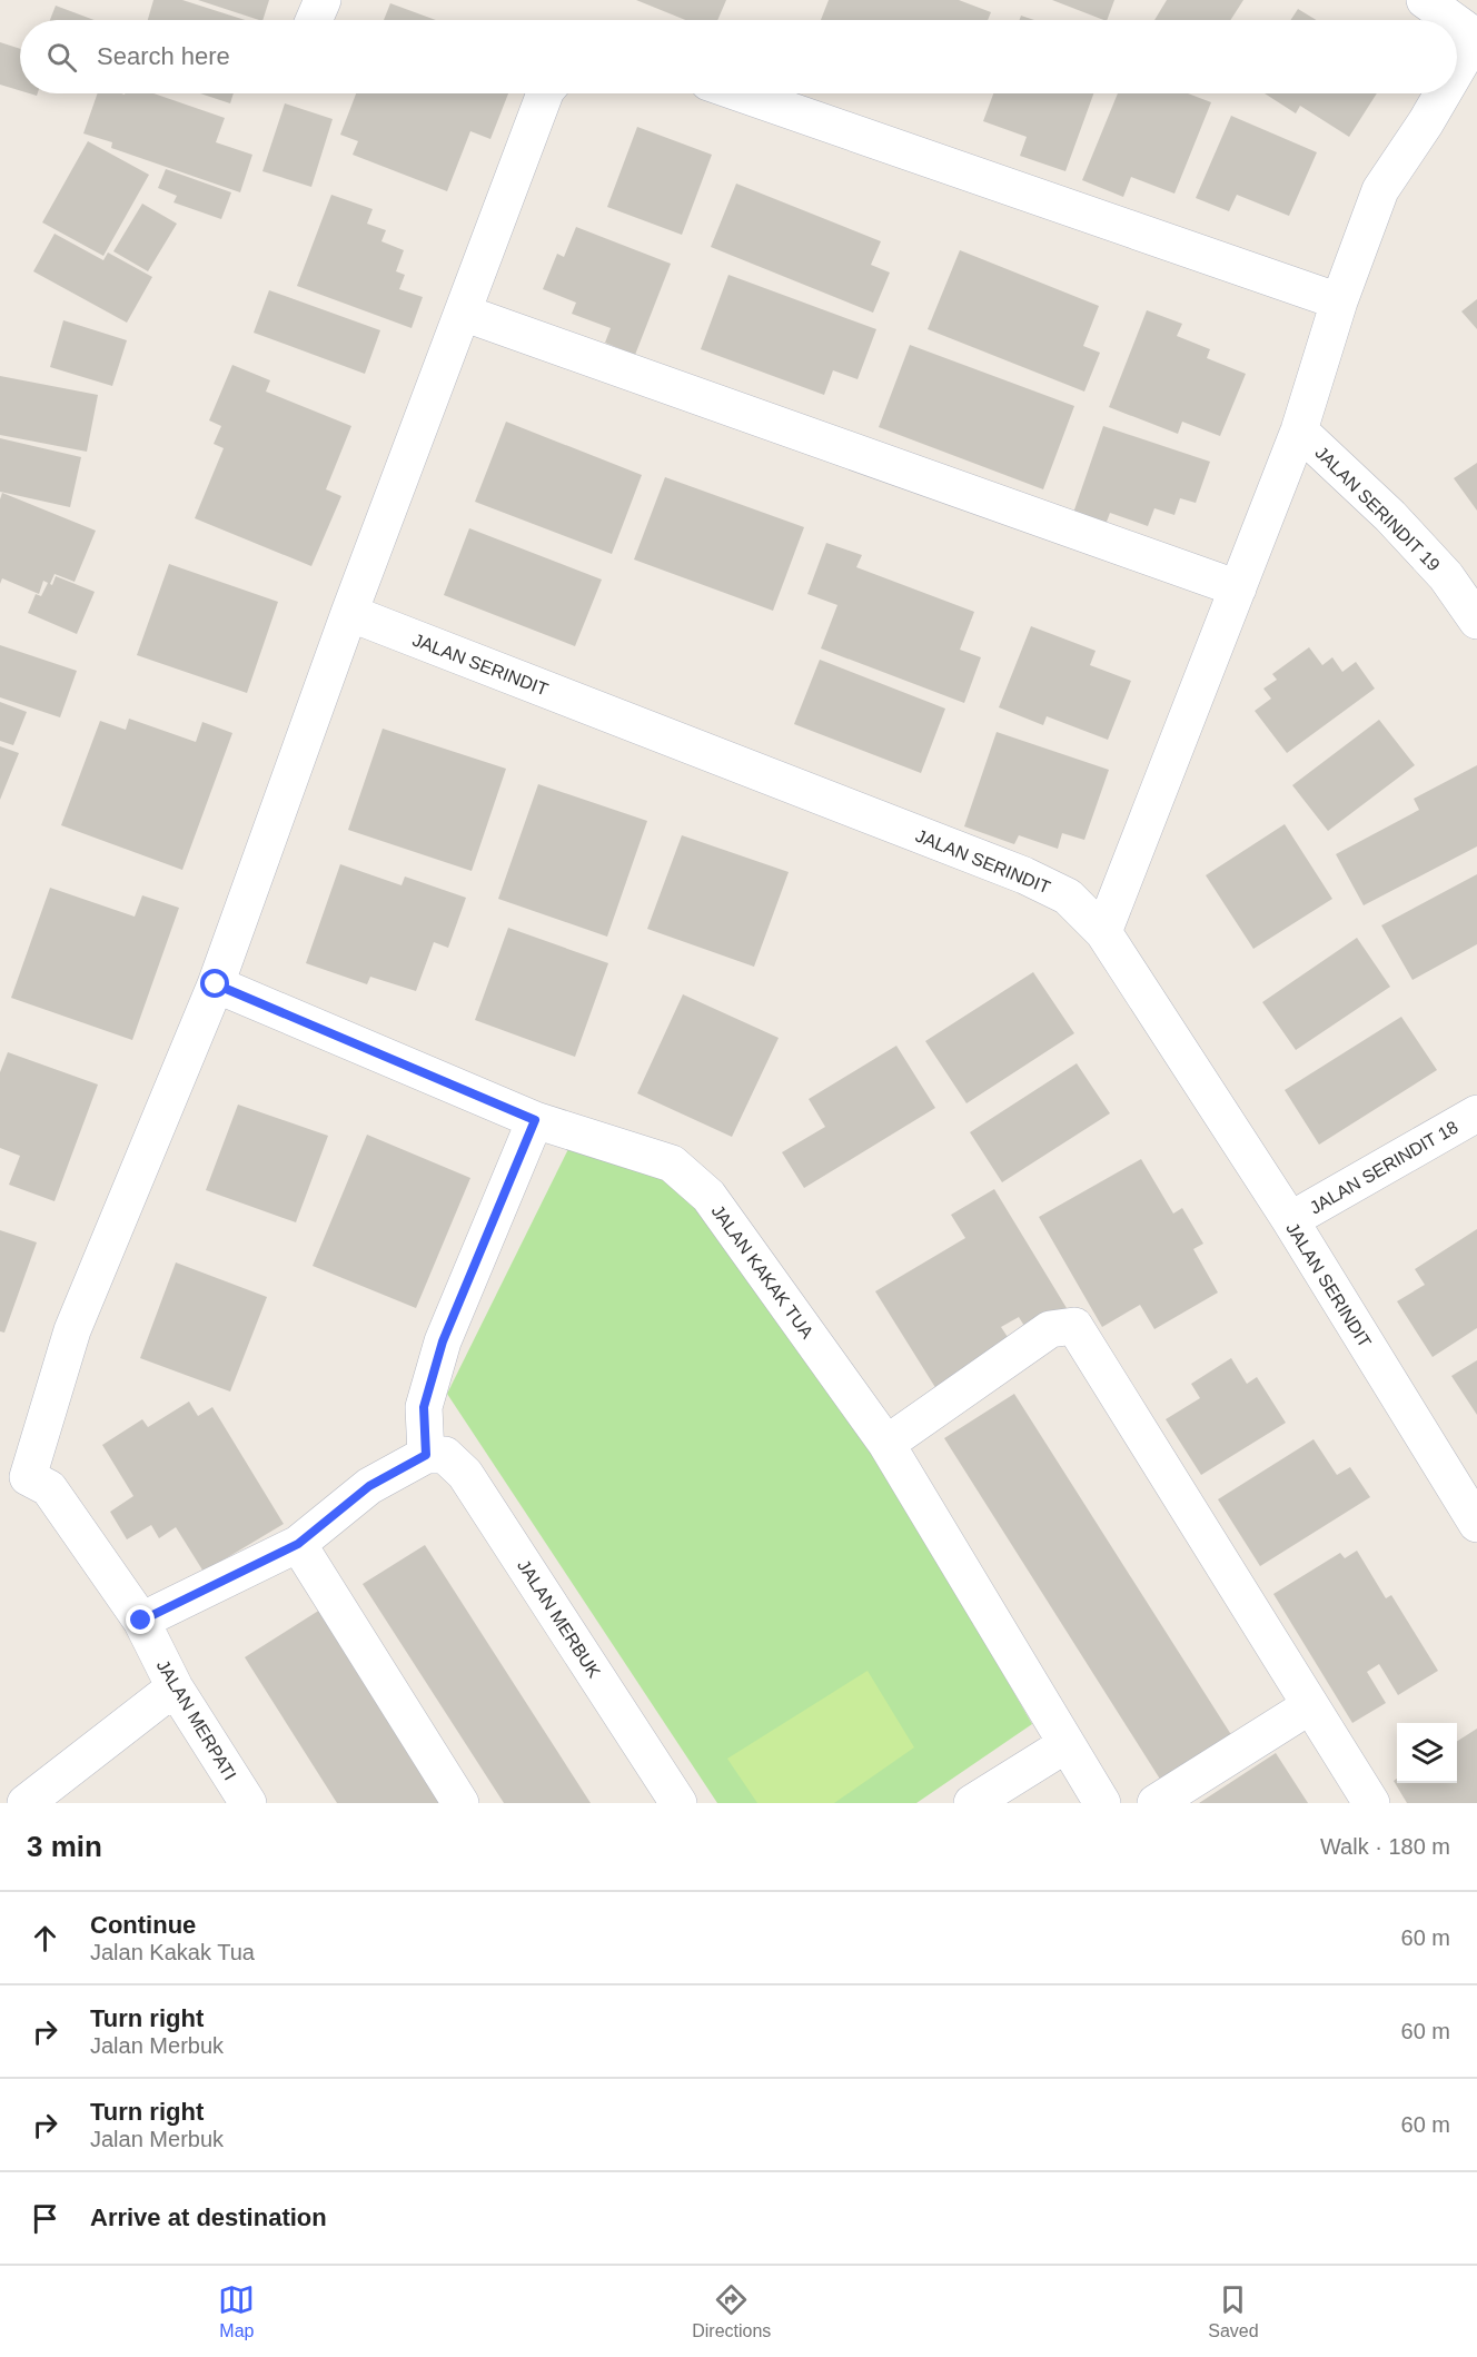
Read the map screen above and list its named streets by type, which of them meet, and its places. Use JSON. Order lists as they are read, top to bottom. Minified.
{"streets":{"street":["JALAN SERINDIT 19","JALAN SERINDIT","JALAN SERINDIT 18","JALAN KAKAK TUA","JALAN MERBUK","JALAN MERPATI"]},"crossings":[["JALAN SERINDIT","JALAN SERINDIT 18"],["JALAN KAKAK TUA","JALAN MERPATI"]],"page":{"search":"Search here","heading":["3 min","Walk · 180 m"],"list":[["Continue","Jalan Kakak Tua","60 m"],["Turn right","Jalan Merbuk","60 m"],["Turn right","Jalan Merbuk","60 m"],"Arrive at destination"],"nav":["Map","Directions","Saved"]}}
